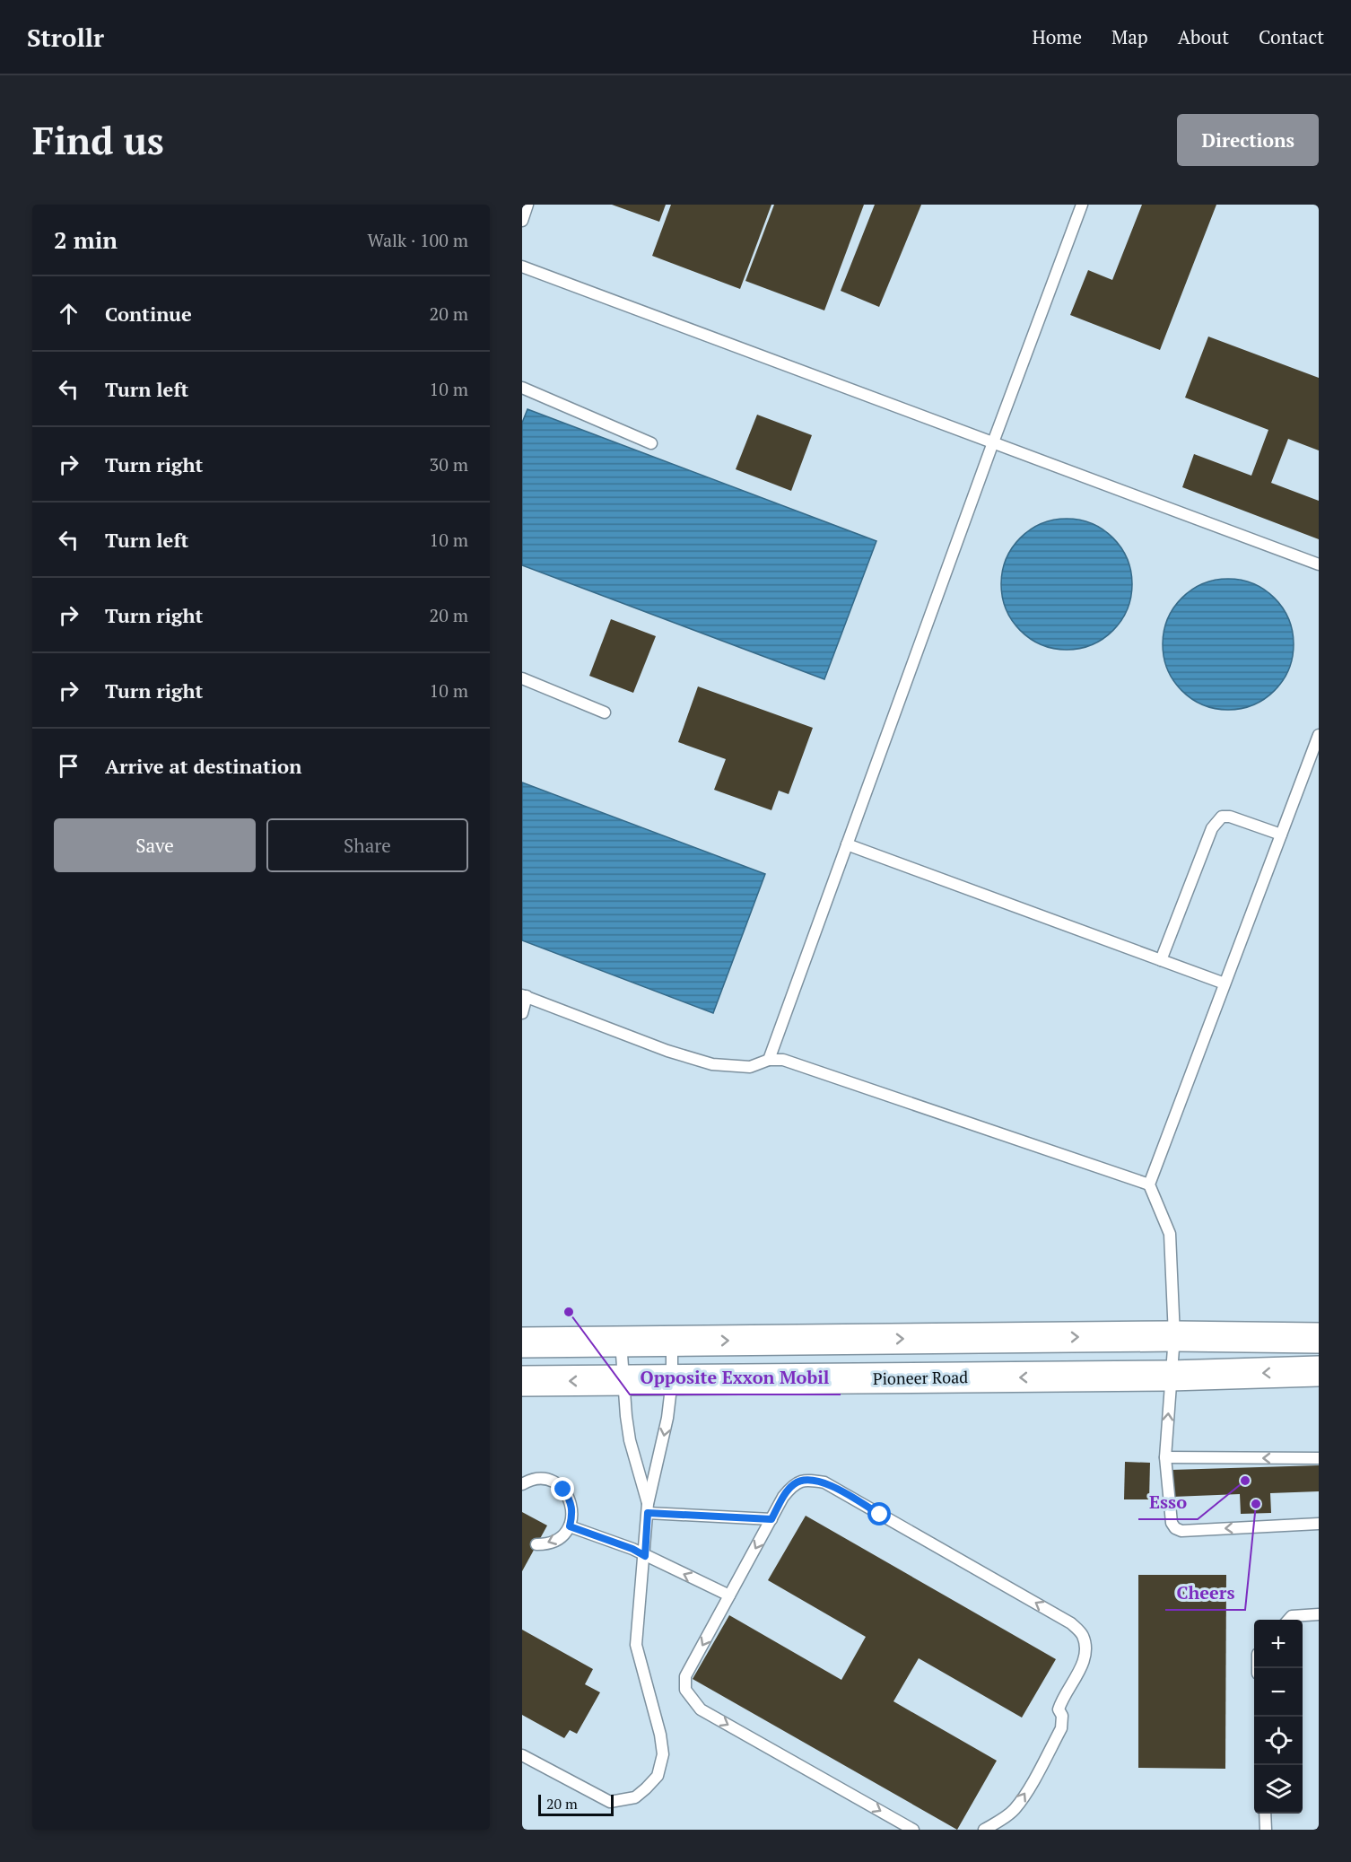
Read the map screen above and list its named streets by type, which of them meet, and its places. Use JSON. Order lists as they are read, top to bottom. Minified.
{"streets":{"main road":["Pioneer Road"]},"places":["Opposite Exxon Mobil","Esso","Cheers"],"scale_bar":"20 m","page":{"header":"Strollr","nav":["Home","Map","About","Contact"],"buttons":["Directions",["Save","Share"]],"title":"Find us","heading":["2 min","Walk · 100 m"],"list":[["Continue","20 m"],["Turn left","10 m"],["Turn right","30 m"],["Turn left","10 m"],["Turn right","20 m"],["Turn right","10 m"],"Arrive at destination"],"map_buttons":["+","−"],"scale":"20 m"}}
